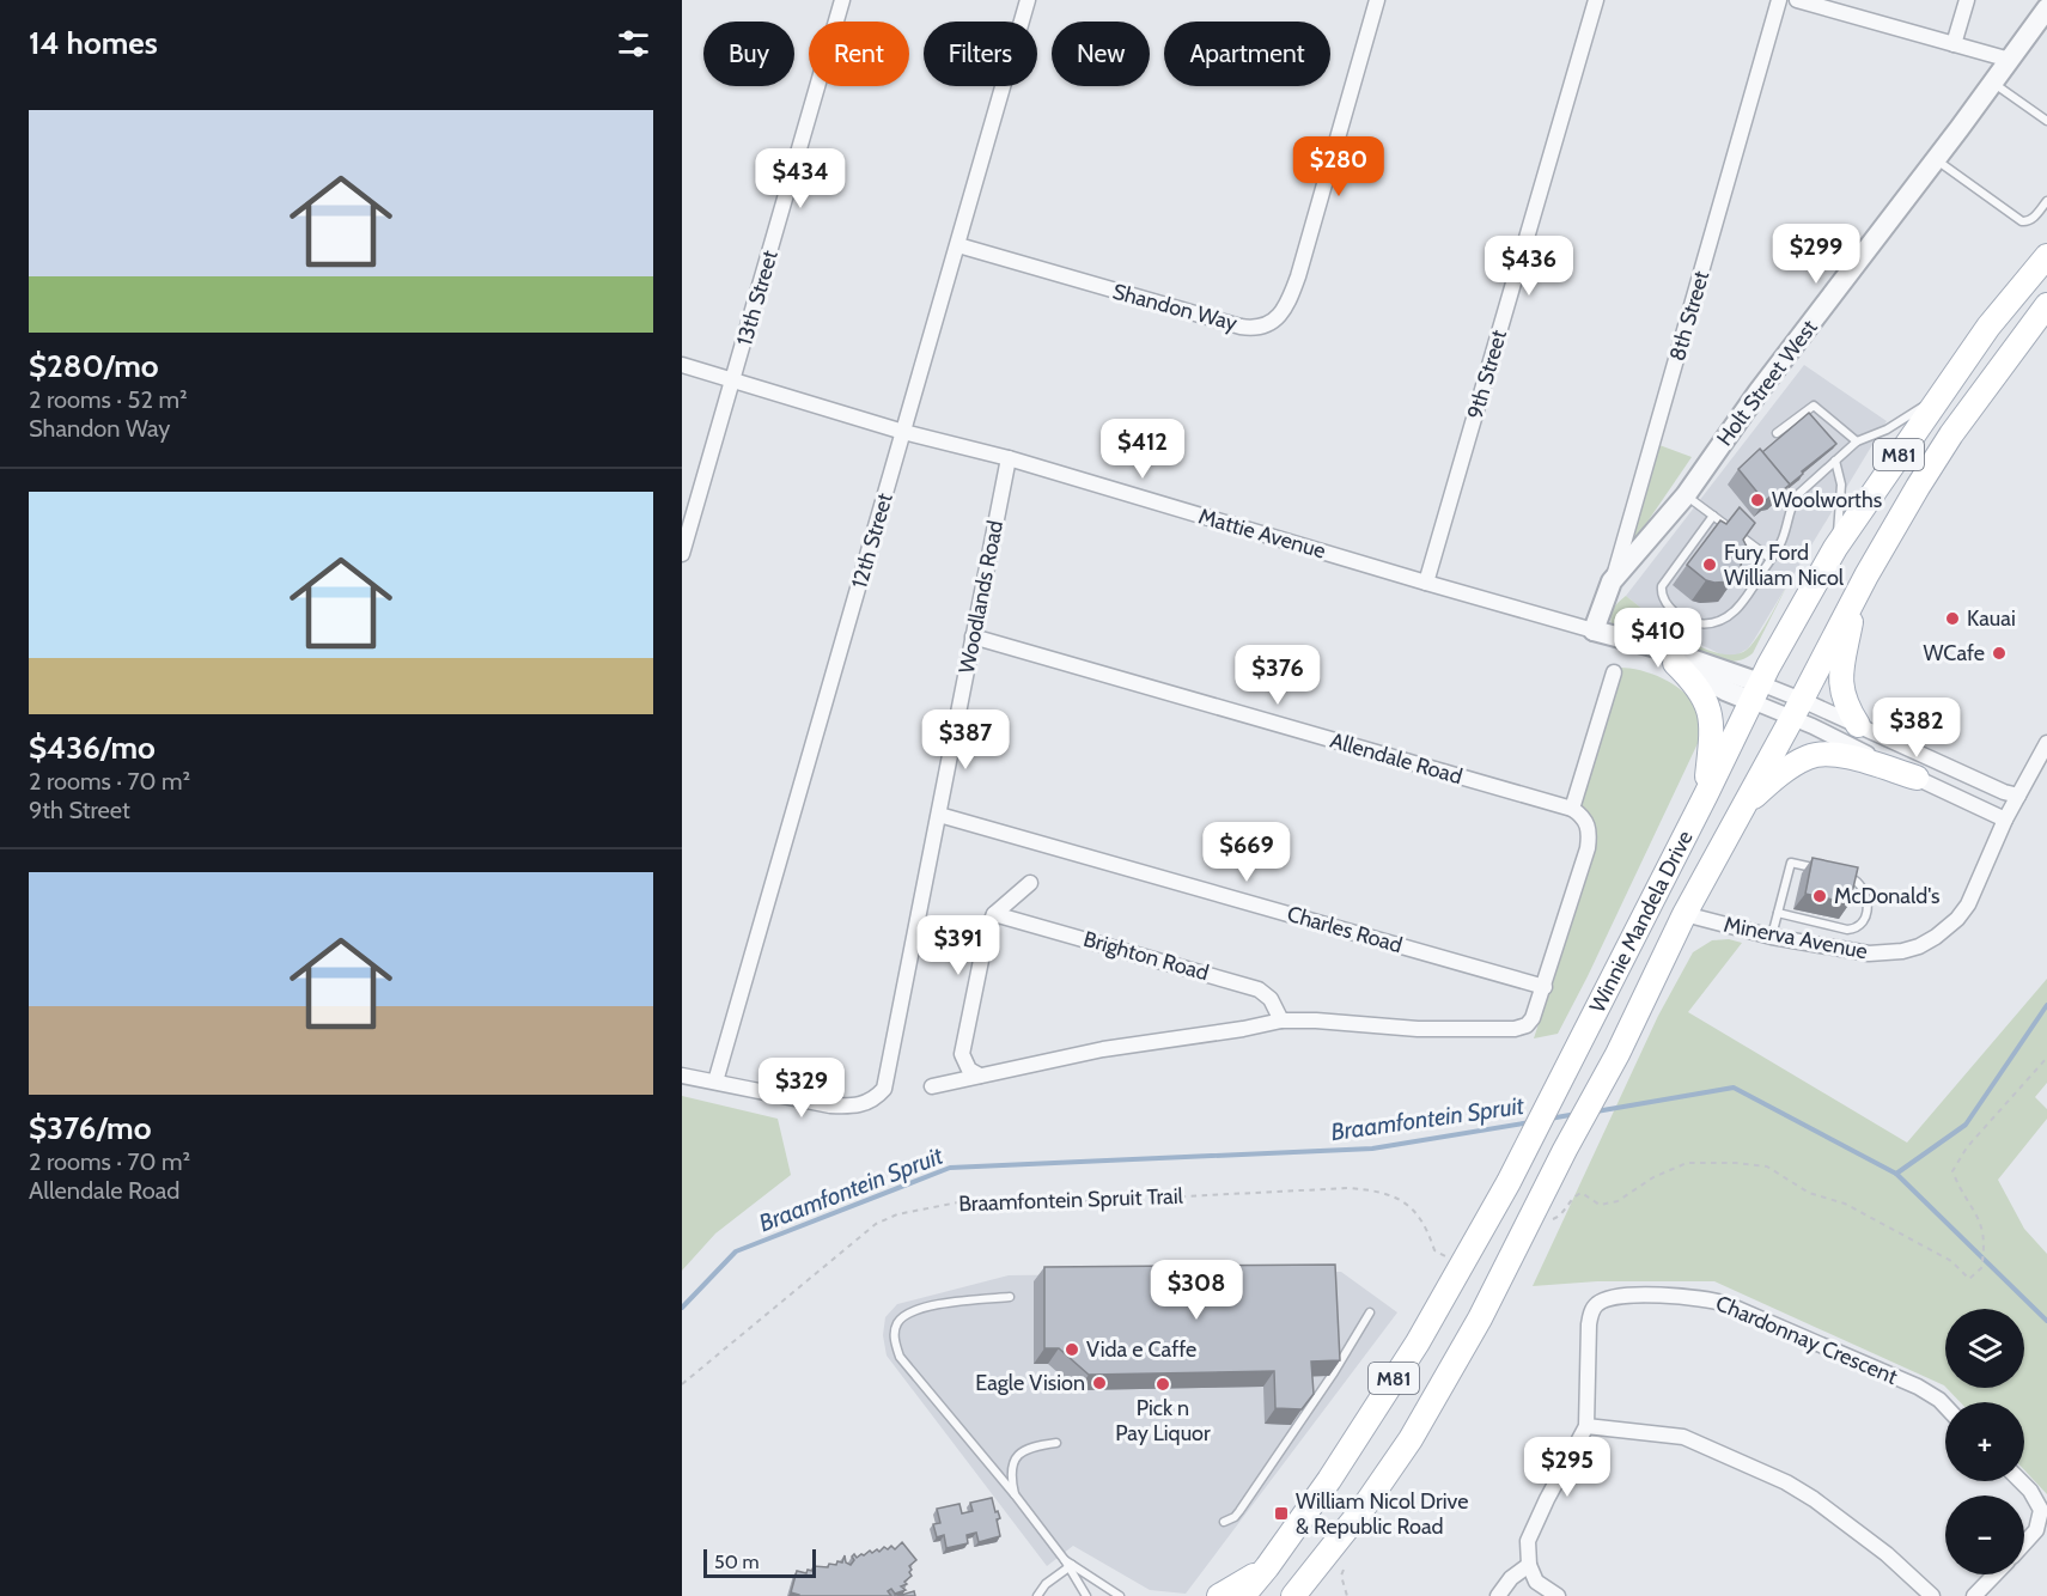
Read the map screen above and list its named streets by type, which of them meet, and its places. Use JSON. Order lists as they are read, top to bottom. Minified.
{"streets":{"main road":["M81","Winnie Mandela Drive"],"street":["13th Street","Shandon Way","8th Street","9th Street","Holt Street West","Mattie Avenue","12th Street","Woodlands Road","Allendale Road","Charles Road","Minerva Avenue","Brighton Road","Chardonnay Crescent"],"path":["Braamfontein Spruit Trail"]},"crossings":[["13th Street","Mattie Avenue"],["Shandon Way","12th Street"],["8th Street","Holt Street West"],["8th Street","Mattie Avenue"],["9th Street","Mattie Avenue"],["Mattie Avenue","12th Street"],["Mattie Avenue","Woodlands Road"],["Mattie Avenue","Winnie Mandela Drive"],["Mattie Avenue","Minerva Avenue"],["12th Street","Woodlands Road"],["Woodlands Road","Allendale Road"],["Woodlands Road","Charles Road"],["Winnie Mandela Drive","Minerva Avenue"]],"water":["Braamfontein Spruit"],"places":{"other":["Woolworths","Fury Ford William Nicol","Kauai","WCafe","McDonald's","Vida e Caffe","Eagle Vision","Pick n Pay Liquor"],"transit":["William Nicol Drive & Republic Road"]},"scale_bar":"50 m","page":{"heading":"14 homes","chip":["Buy","Rent","Filters","New","Apartment"],"list":[{"name":"$280/mo","note":"2 rooms · 52 m² · Shandon Way"},{"name":"$436/mo","note":"2 rooms · 70 m² · 9th Street"},{"name":"$376/mo","note":"2 rooms · 70 m² · Allendale Road"}],"price":["$280","$434","$299","$436","$412","$410","$376","$382","$387","$669","$391","$329","$308","$295"],"map_buttons":["+","−"],"scale":"50 m"}}
